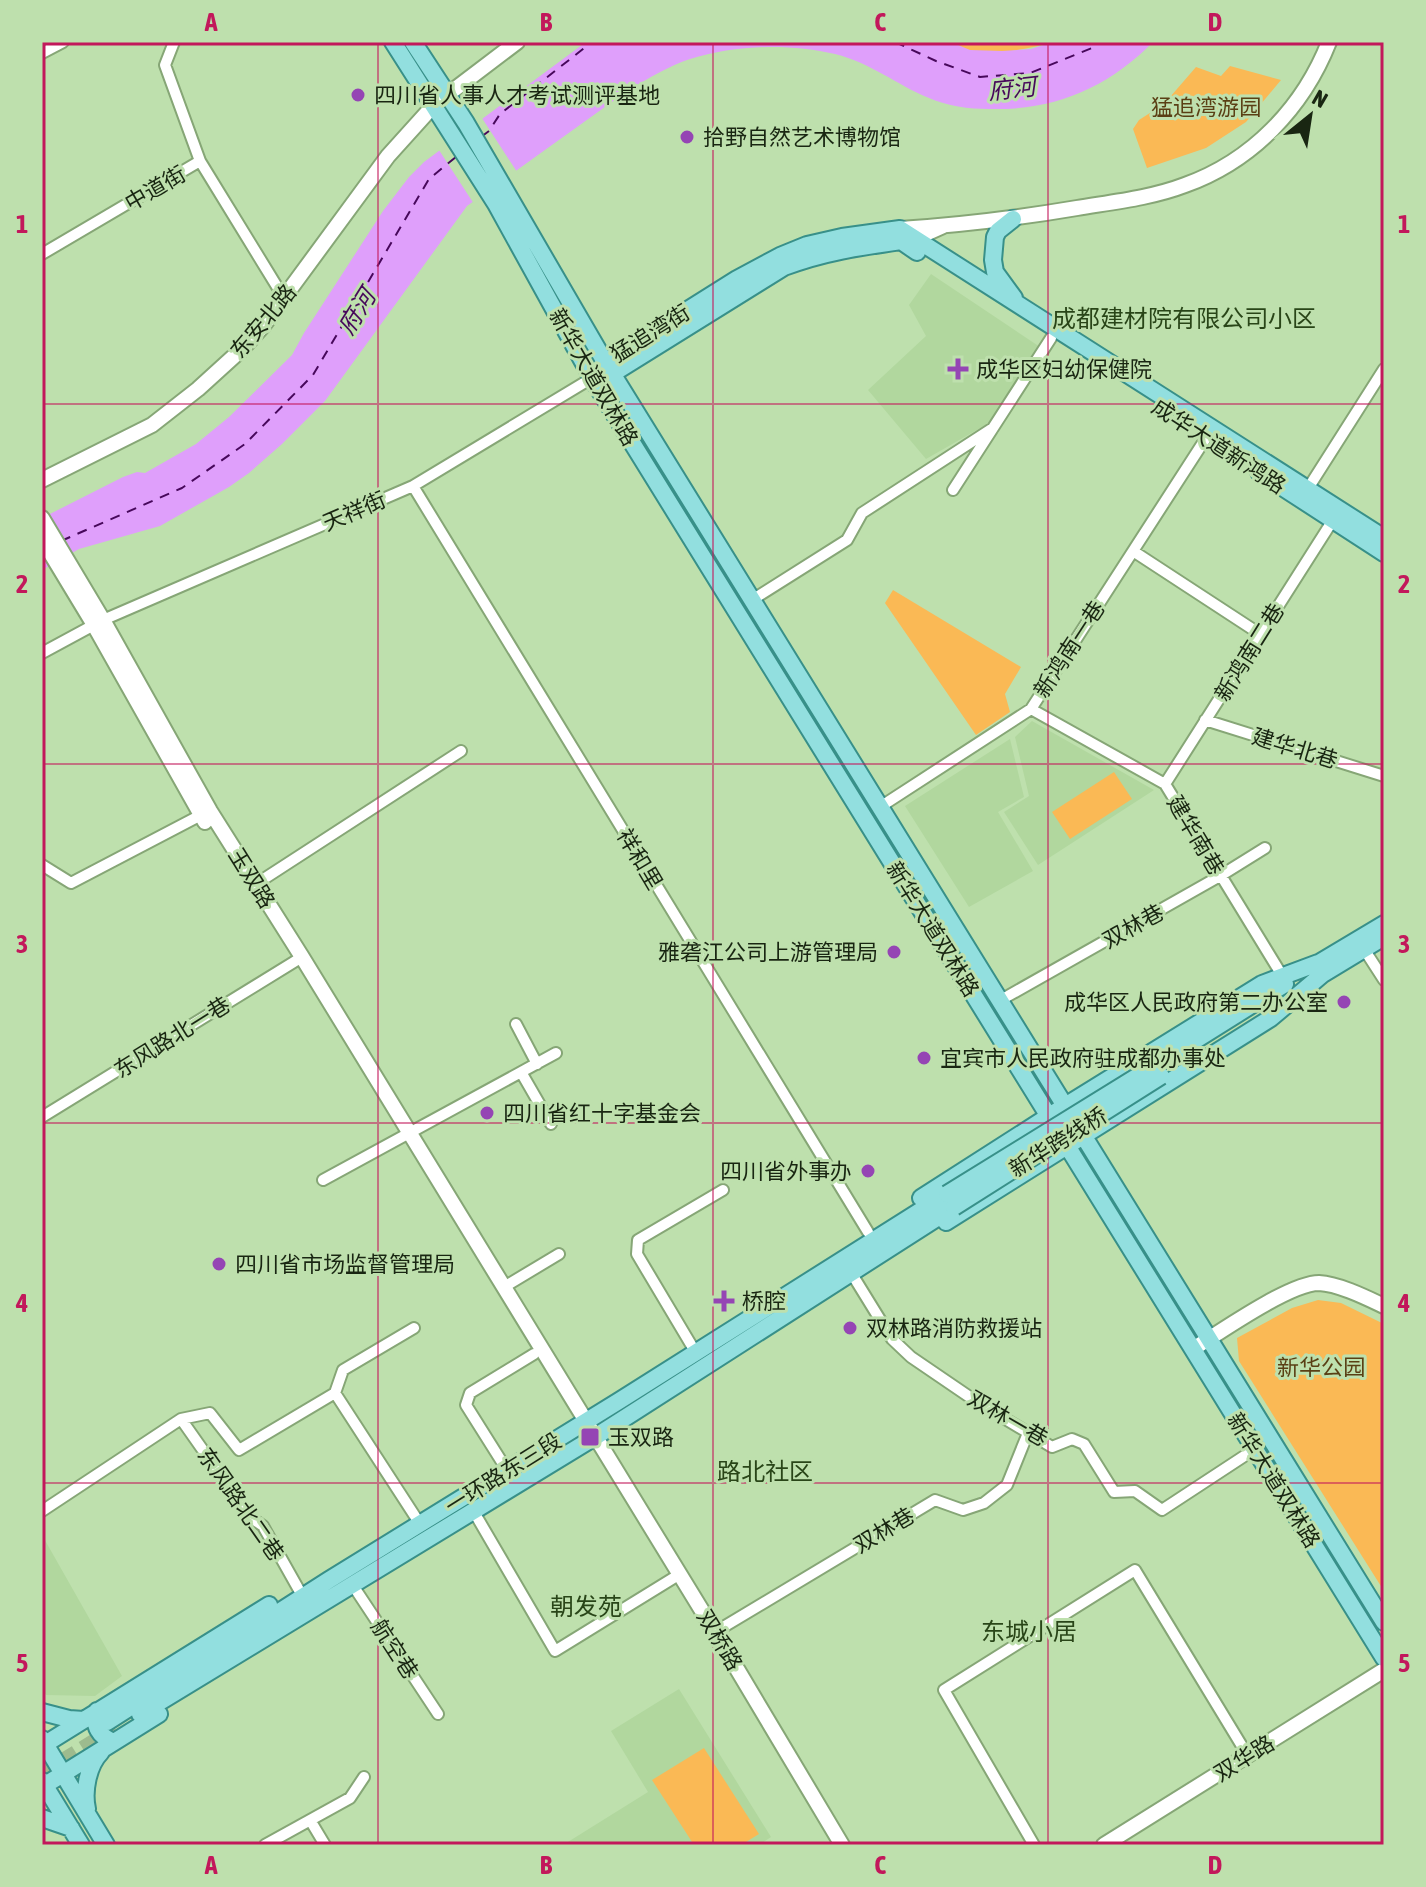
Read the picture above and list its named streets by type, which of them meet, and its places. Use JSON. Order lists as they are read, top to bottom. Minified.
{"streets":{"main road":["东安北路","猛追湾街","新华大道双林路","成华大道新鸿路","玉双路","新华跨线桥","一环路东三段","双桥路","双华路"],"street":["中道街","天祥街","新鸿南一巷","新鸿南二巷","建华北巷","建华南巷","祥和里","双林巷","东风路北一巷","双林一巷","东风路北二巷","航空巷"]},"crossings":[["猛追湾街","新华大道双林路"],["猛追湾街","成华大道新鸿路"],["猛追湾街","天祥街"],["新华大道双林路","天祥街"],["新华大道双林路","新鸿南一巷"],["新华大道双林路","双林巷"],["新华大道双林路","双林一巷"],["成华大道新鸿路","新鸿南一巷"],["成华大道新鸿路","新鸿南二巷"],["天祥街","祥和里"],["天祥街","玉双路"],["新鸿南一巷","建华南巷"],["新鸿南二巷","建华北巷"],["新鸿南二巷","建华南巷"],["建华南巷","双林巷"],["玉双路","东风路北一巷"],["玉双路","一环路东三段"],["玉双路","双桥路"],["双林巷","双林一巷"],["双林巷","双桥路"],["新华跨线桥","一环路东三段"],["一环路东三段","双桥路"],["一环路东三段","航空巷"]],"districts":["成都建材院有限公司小区","路北社区","朝发苑","东城小居"],"water":["府河"],"parks":["猛追湾游园","新华公园"],"places":{"other":["四川省人事人才考试测评基地","拾野自然艺术博物馆","雅砻江公司上游管理局","成华区人民政府第二办公室","宜宾市人民政府驻成都办事处","四川省红十字基金会","四川省外事办","四川省市场监督管理局","双林路消防救援站"],"health":["成华区妇幼保健院","桥腔"],"transit":["玉双路"]},"north":"top right","grid":{"columns":["A","B","C","D"],"rows":["1","2","3","4","5"]}}
